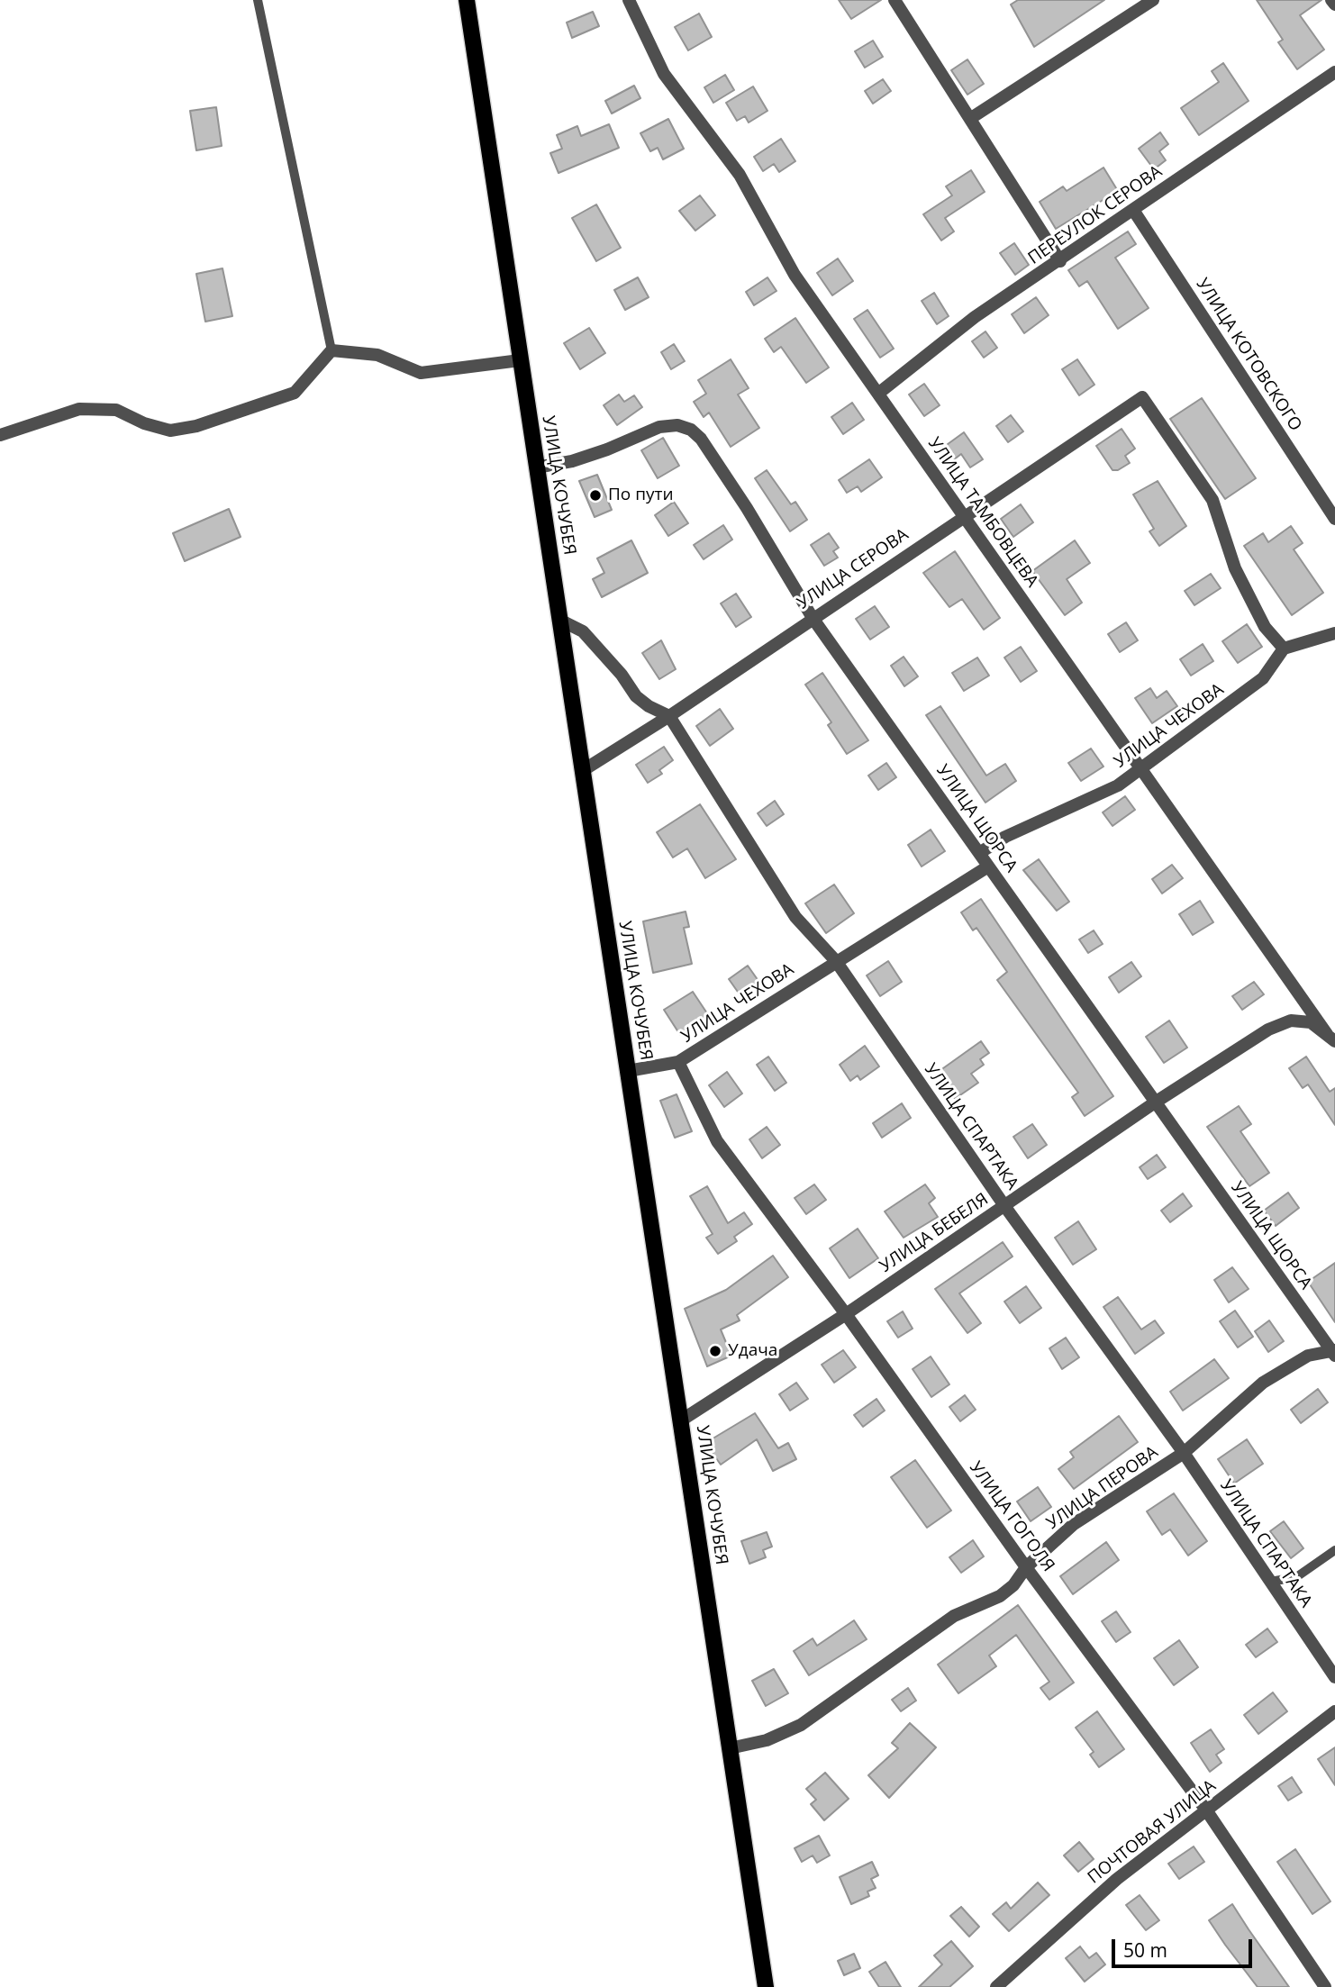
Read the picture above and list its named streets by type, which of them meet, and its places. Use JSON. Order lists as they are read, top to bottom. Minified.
{"streets":{"main road":["УЛИЦА КОЧУБЕЯ"],"street":["ПЕРЕУЛОК СЕРОВА","УЛИЦА КОТОВСКОГО","УЛИЦА ТАМБОВЦЕВА","УЛИЦА СЕРОВА","УЛИЦА ЧЕХОВА","УЛИЦА ЩОРСА","УЛИЦА СПАРТАКА","УЛИЦА БЕБЕЛЯ","УЛИЦА ПЕРОВА","УЛИЦА ГОГОЛЯ","ПОЧТОВАЯ УЛИЦА"]},"crossings":[["ПЕРЕУЛОК СЕРОВА","УЛИЦА КОТОВСКОГО"],["ПЕРЕУЛОК СЕРОВА","УЛИЦА ТАМБОВЦЕВА"],["УЛИЦА КОЧУБЕЯ","УЛИЦА СЕРОВА"],["УЛИЦА КОЧУБЕЯ","УЛИЦА ЧЕХОВА"],["УЛИЦА КОЧУБЕЯ","УЛИЦА ЩОРСА"],["УЛИЦА КОЧУБЕЯ","УЛИЦА БЕБЕЛЯ"],["УЛИЦА КОЧУБЕЯ","УЛИЦА ПЕРОВА"],["УЛИЦА ТАМБОВЦЕВА","УЛИЦА СЕРОВА"],["УЛИЦА ТАМБОВЦЕВА","УЛИЦА ЧЕХОВА"],["УЛИЦА ТАМБОВЦЕВА","УЛИЦА БЕБЕЛЯ"],["УЛИЦА СЕРОВА","УЛИЦА ЧЕХОВА"],["УЛИЦА СЕРОВА","УЛИЦА ЩОРСА"],["УЛИЦА СЕРОВА","УЛИЦА СПАРТАКА"],["УЛИЦА ЧЕХОВА","УЛИЦА ЩОРСА"],["УЛИЦА ЧЕХОВА","УЛИЦА СПАРТАКА"],["УЛИЦА ЧЕХОВА","УЛИЦА ГОГОЛЯ"],["УЛИЦА ЩОРСА","УЛИЦА БЕБЕЛЯ"],["УЛИЦА ЩОРСА","УЛИЦА ПЕРОВА"],["УЛИЦА СПАРТАКА","УЛИЦА БЕБЕЛЯ"],["УЛИЦА СПАРТАКА","УЛИЦА ПЕРОВА"],["УЛИЦА БЕБЕЛЯ","УЛИЦА ГОГОЛЯ"],["УЛИЦА ПЕРОВА","УЛИЦА ГОГОЛЯ"],["УЛИЦА ГОГОЛЯ","ПОЧТОВАЯ УЛИЦА"]],"places":["По пути","Удача"],"scale_bar":"50 m"}
